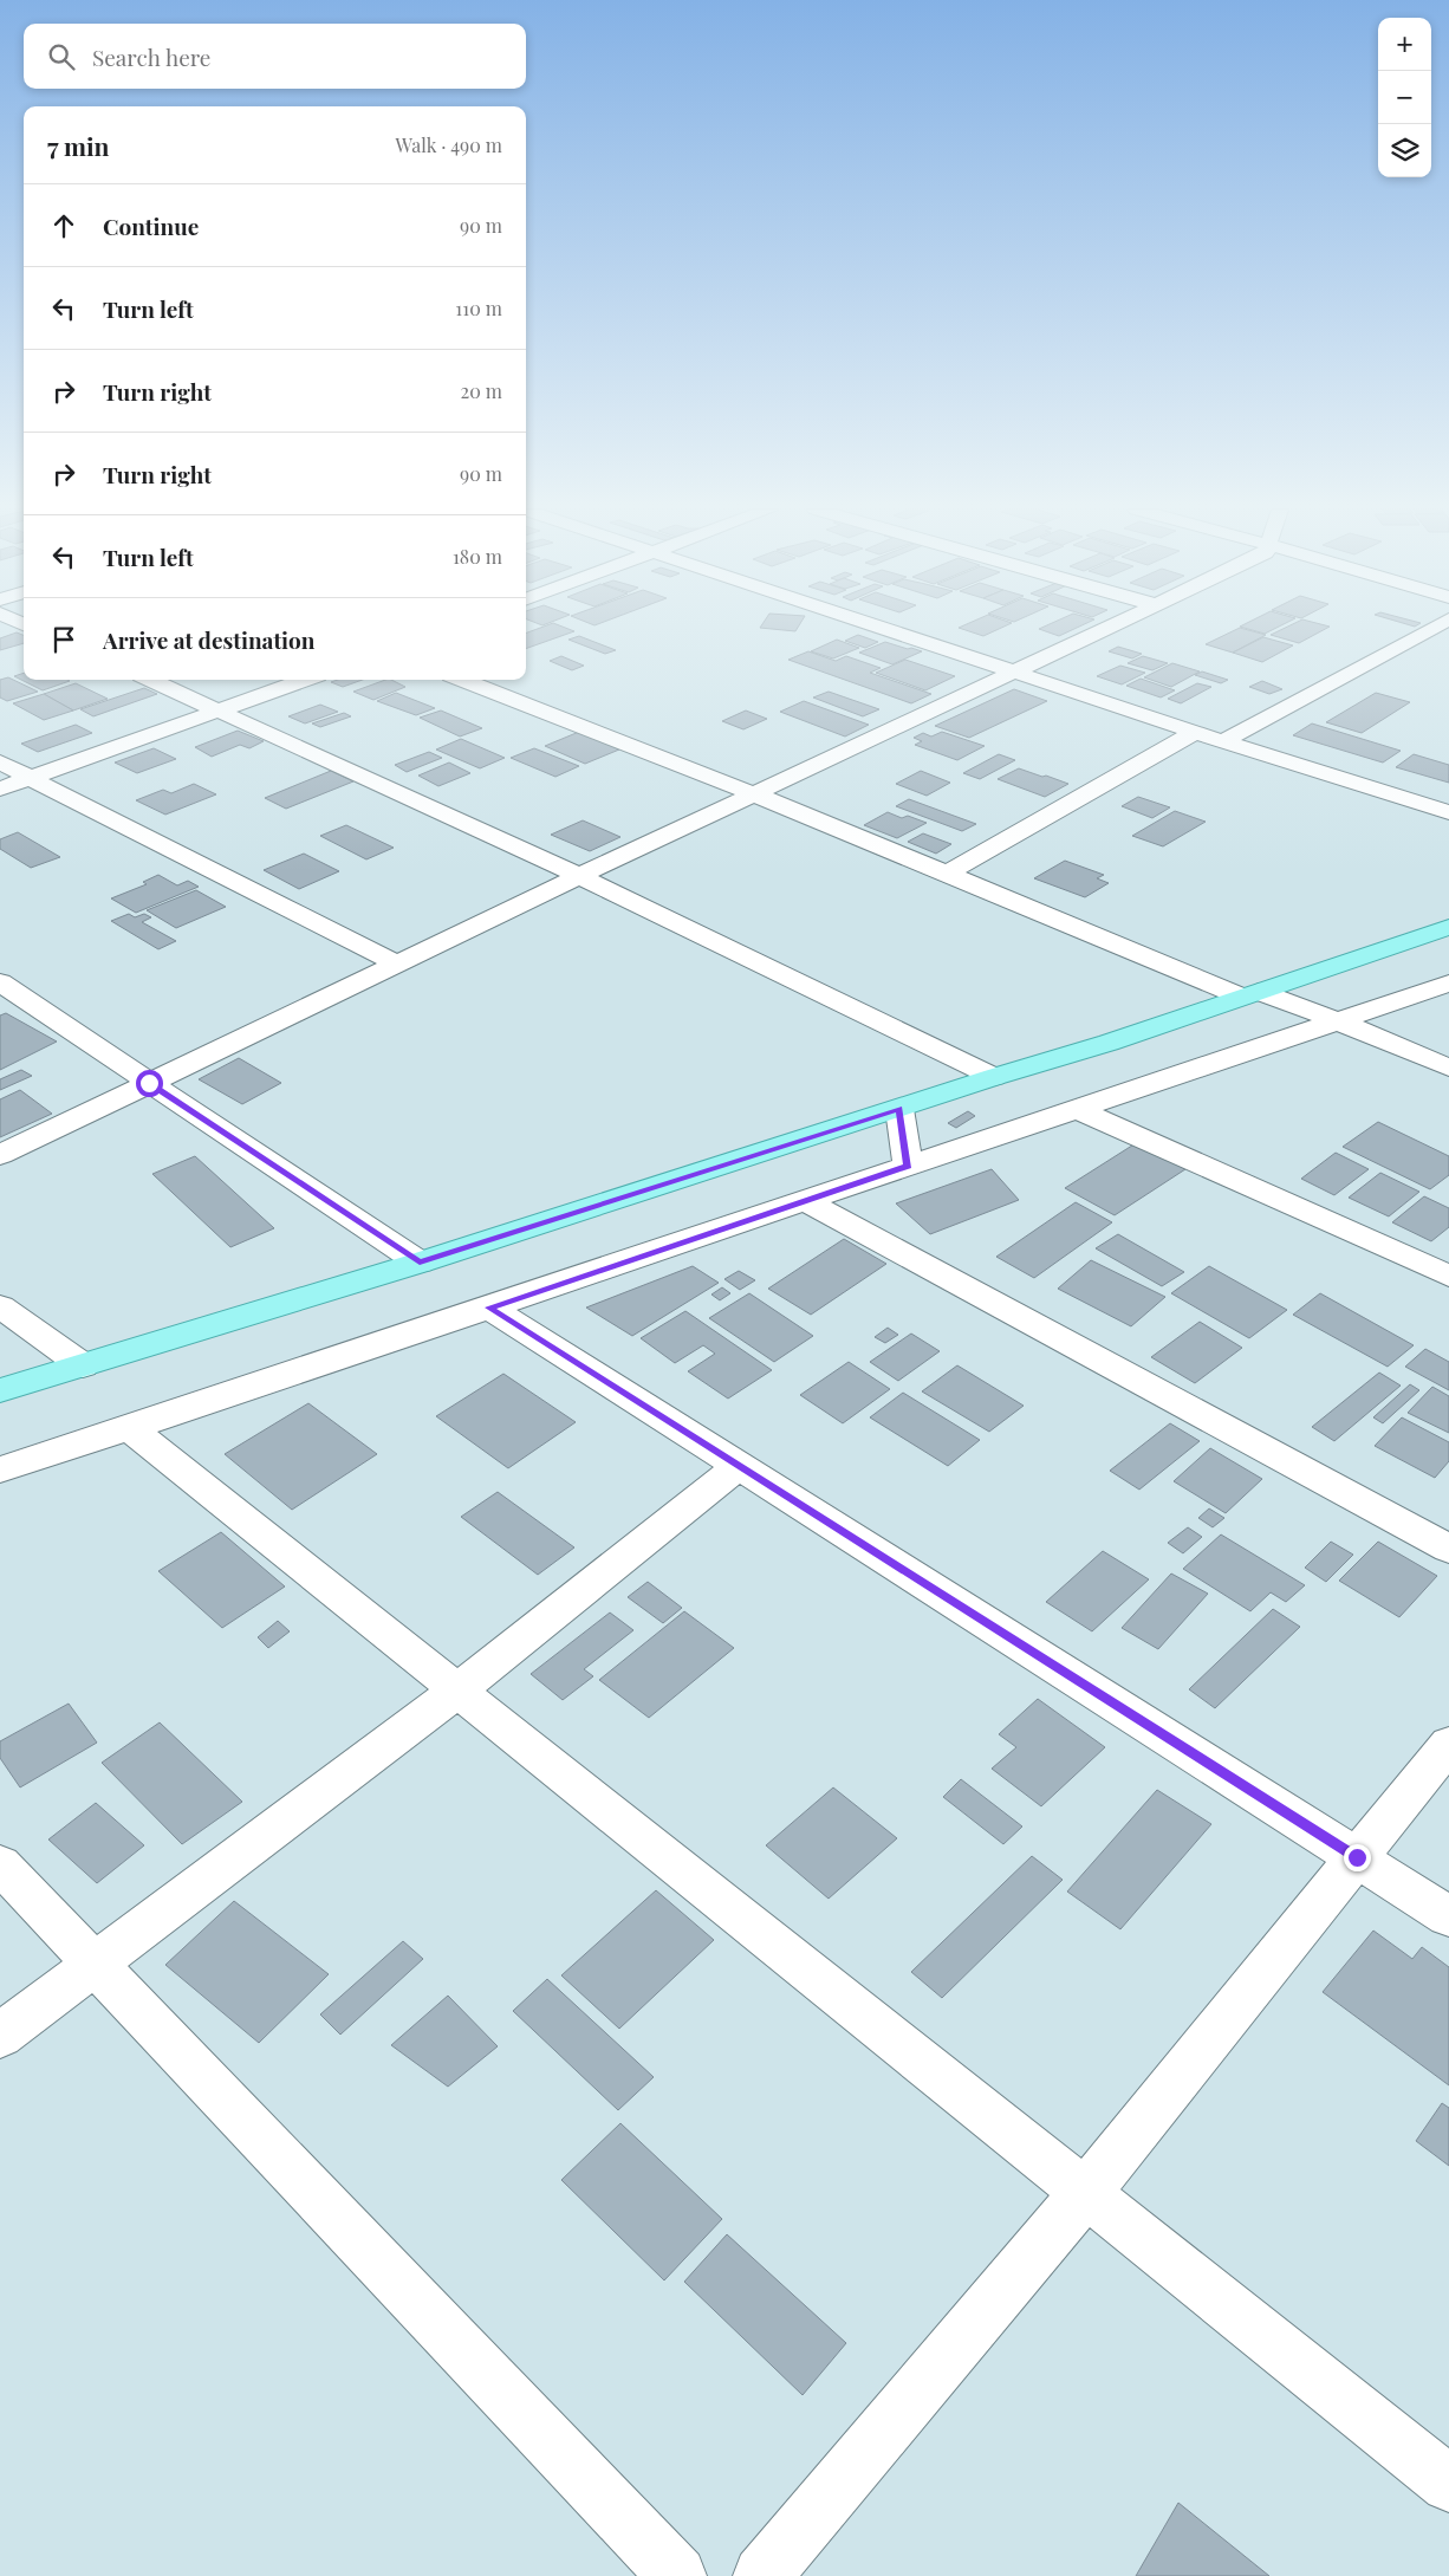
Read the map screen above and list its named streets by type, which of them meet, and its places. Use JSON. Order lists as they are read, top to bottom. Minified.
{"page":{"map_buttons":["+","−"],"search":"Search here","heading":["7 min","Walk · 490 m"],"list":[["Continue","90 m"],["Turn left","110 m"],["Turn right","20 m"],["Turn right","90 m"],["Turn left","180 m"],"Arrive at destination"]}}
